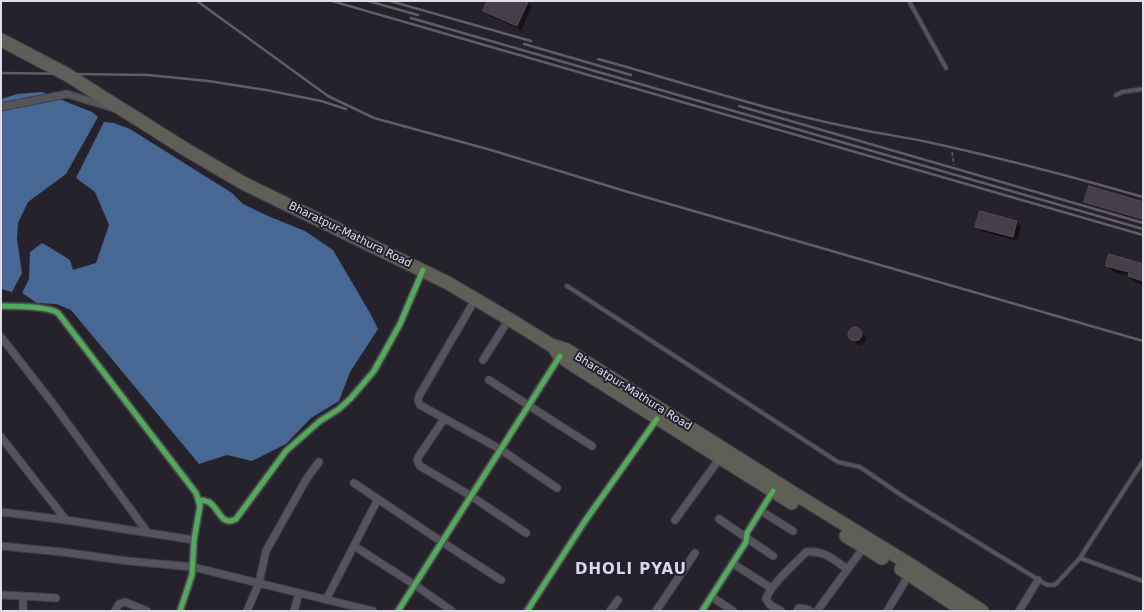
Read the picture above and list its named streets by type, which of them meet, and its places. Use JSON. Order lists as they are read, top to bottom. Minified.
{"streets":{"highway":["Bharatpur-Mathura Road"]},"districts":["DHOLI PYAU"]}
